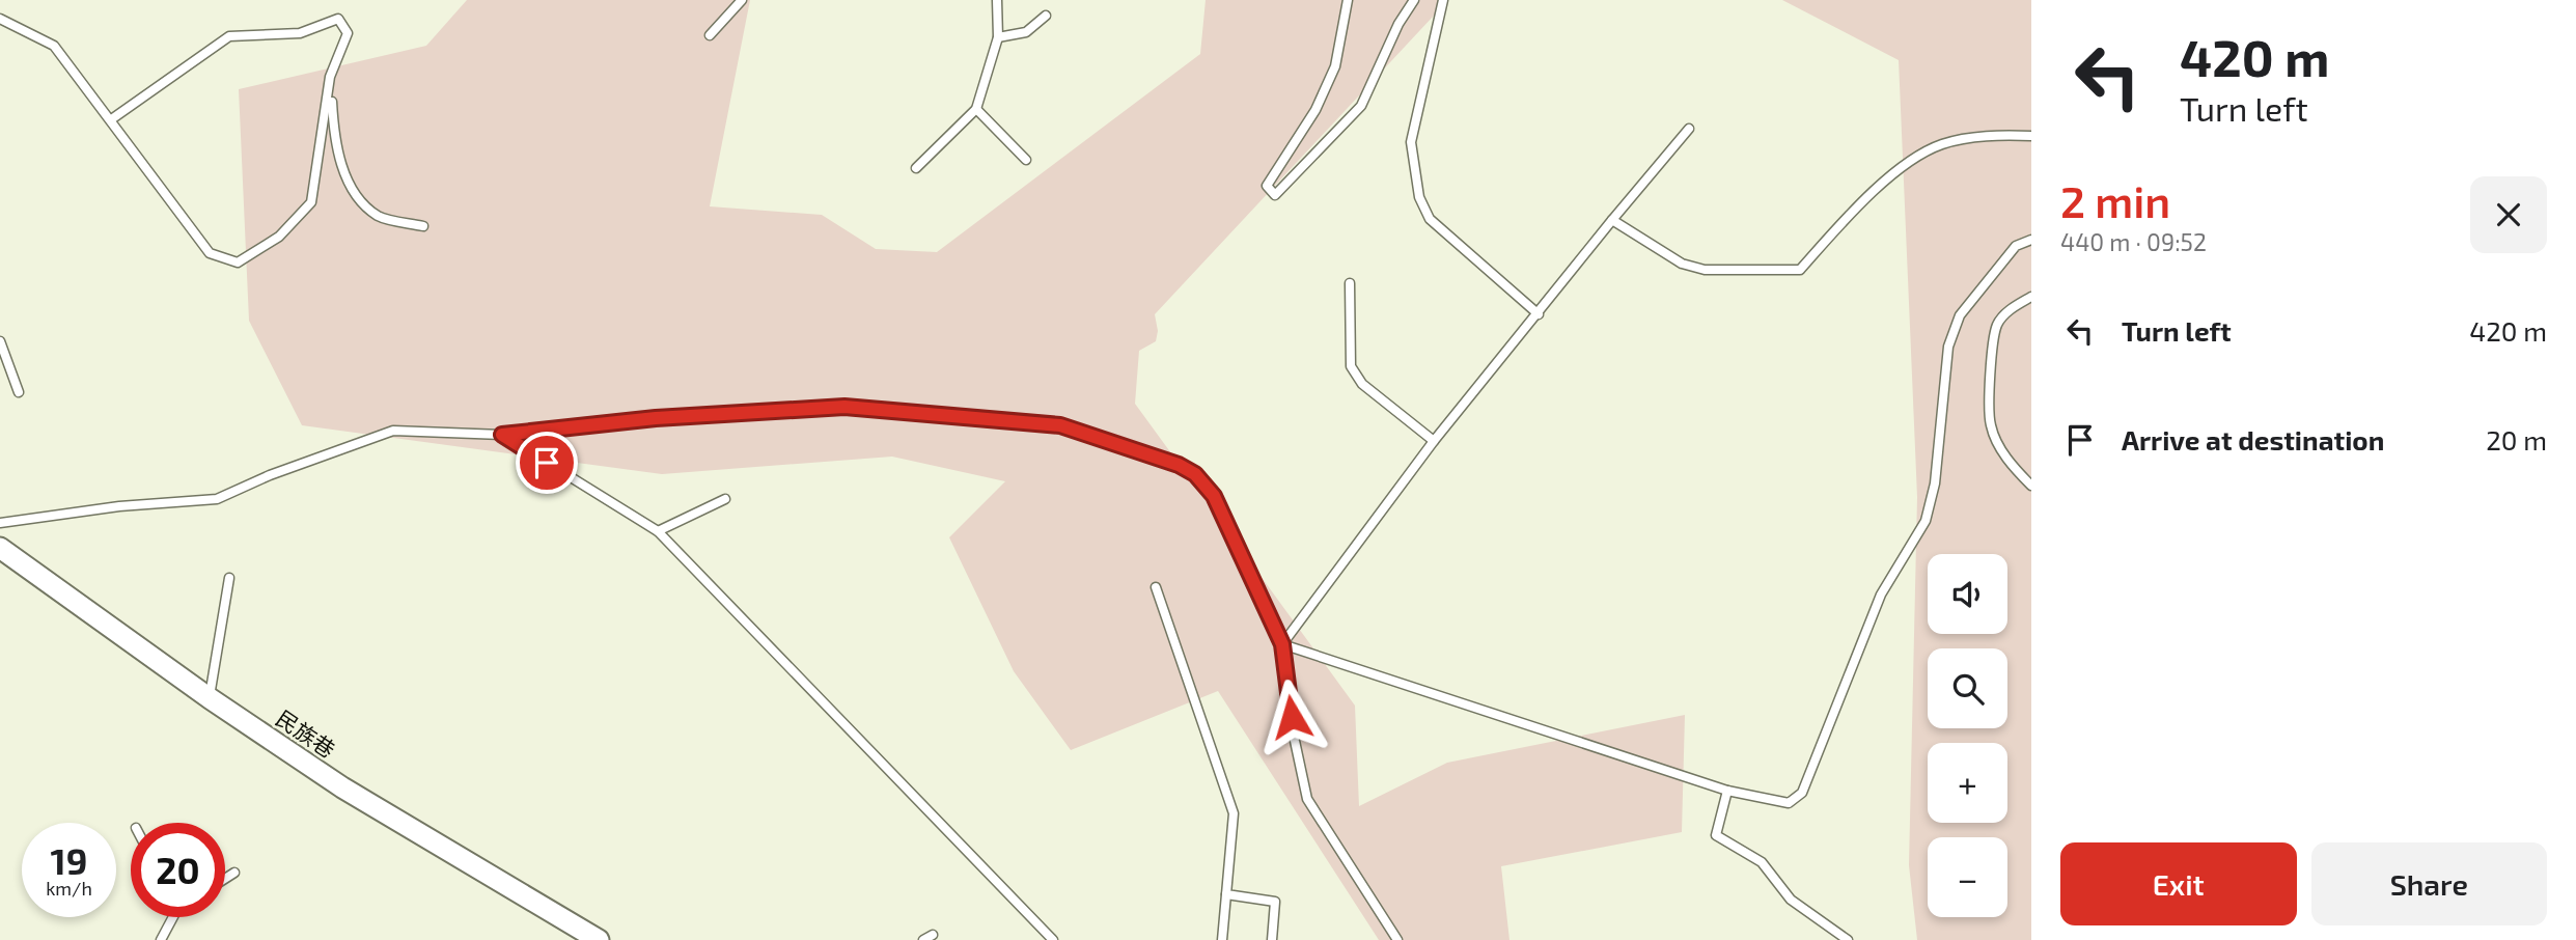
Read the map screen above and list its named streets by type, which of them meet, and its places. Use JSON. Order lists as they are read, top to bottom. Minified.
{"streets":{"street":["民族巷"]},"page":{"turn":["420 m","Turn left"],"heading":["2 min","440 m · 09:52"],"list":[{"name":"Turn left","value":"420 m"},{"name":"Arrive at destination","value":"20 m"}],"map_buttons":["+","−"],"speed":"19 km/h","limit":"20","buttons":["Exit","Share"]}}
